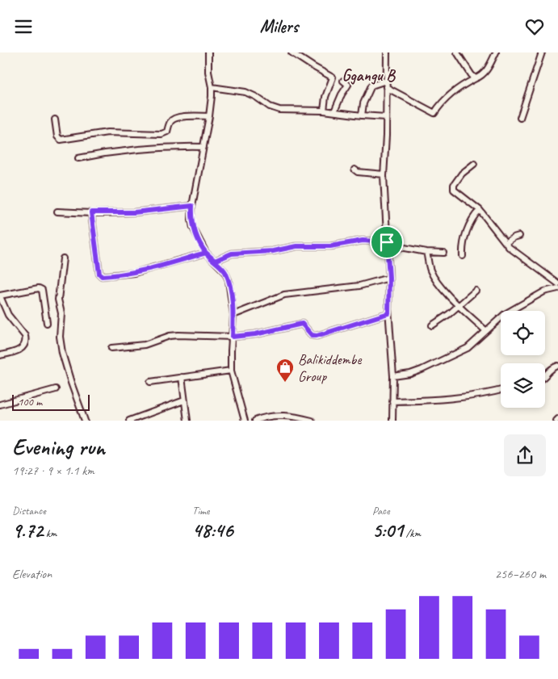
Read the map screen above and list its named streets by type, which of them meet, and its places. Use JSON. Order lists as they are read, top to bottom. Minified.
{"districts":["Ggangu B"],"places":{"shop":["Balikiddembe Group"]},"scale_bar":"100 m","page":{"header":"Milers","scale":"100 m","heading":["Evening run","19:27 · 9 × 1.1 km"],"stats":[["Distance","9.72 km"],["Time","48:46"],["Pace","5:01 /km"]],"chart":["Elevation","256–260 m"]}}
